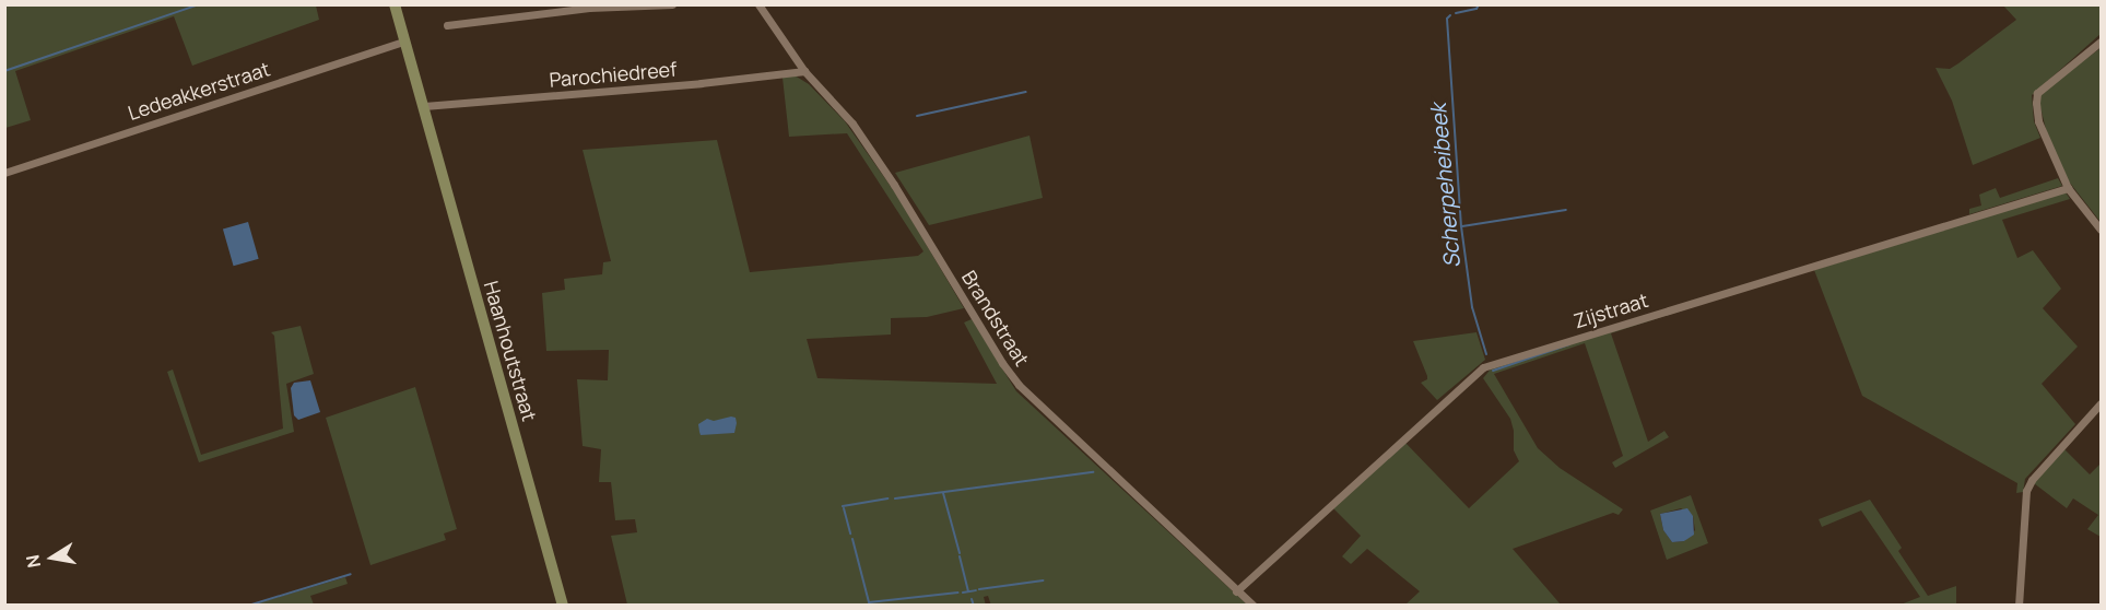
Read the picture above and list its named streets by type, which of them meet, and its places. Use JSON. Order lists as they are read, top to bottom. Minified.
{"streets":{"street":["Parochiedreef","Ledeakkerstraat","Zijstraat","Brandstraat","Haanhoutstraat"]},"crossings":[["Parochiedreef","Brandstraat"],["Parochiedreef","Haanhoutstraat"],["Ledeakkerstraat","Haanhoutstraat"],["Zijstraat","Brandstraat"]],"water":["Scherpeheibeek"],"north":"left"}
